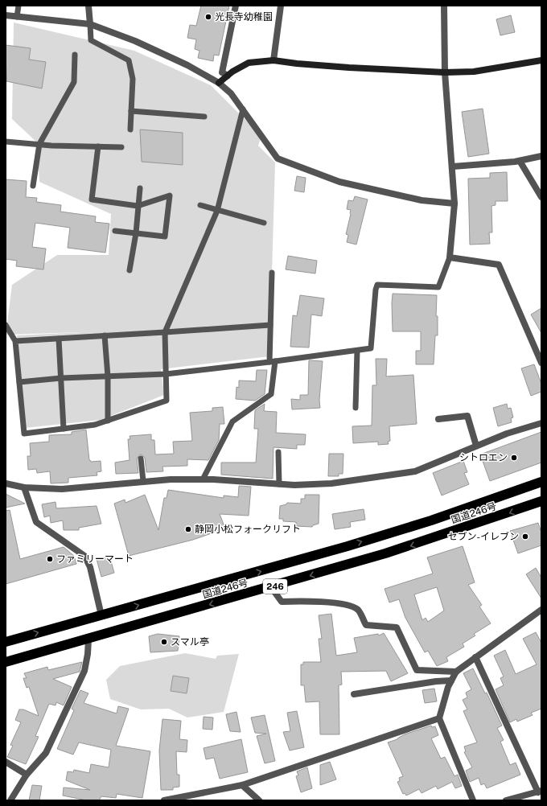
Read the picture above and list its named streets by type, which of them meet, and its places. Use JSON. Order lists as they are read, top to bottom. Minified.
{"streets":{"highway":["国道246号","246"]},"places":["光長寺幼稚園","シトロエン","静岡小松フォークリフト","セブン-イレブン","ファミリーマート","スマル亭"]}
